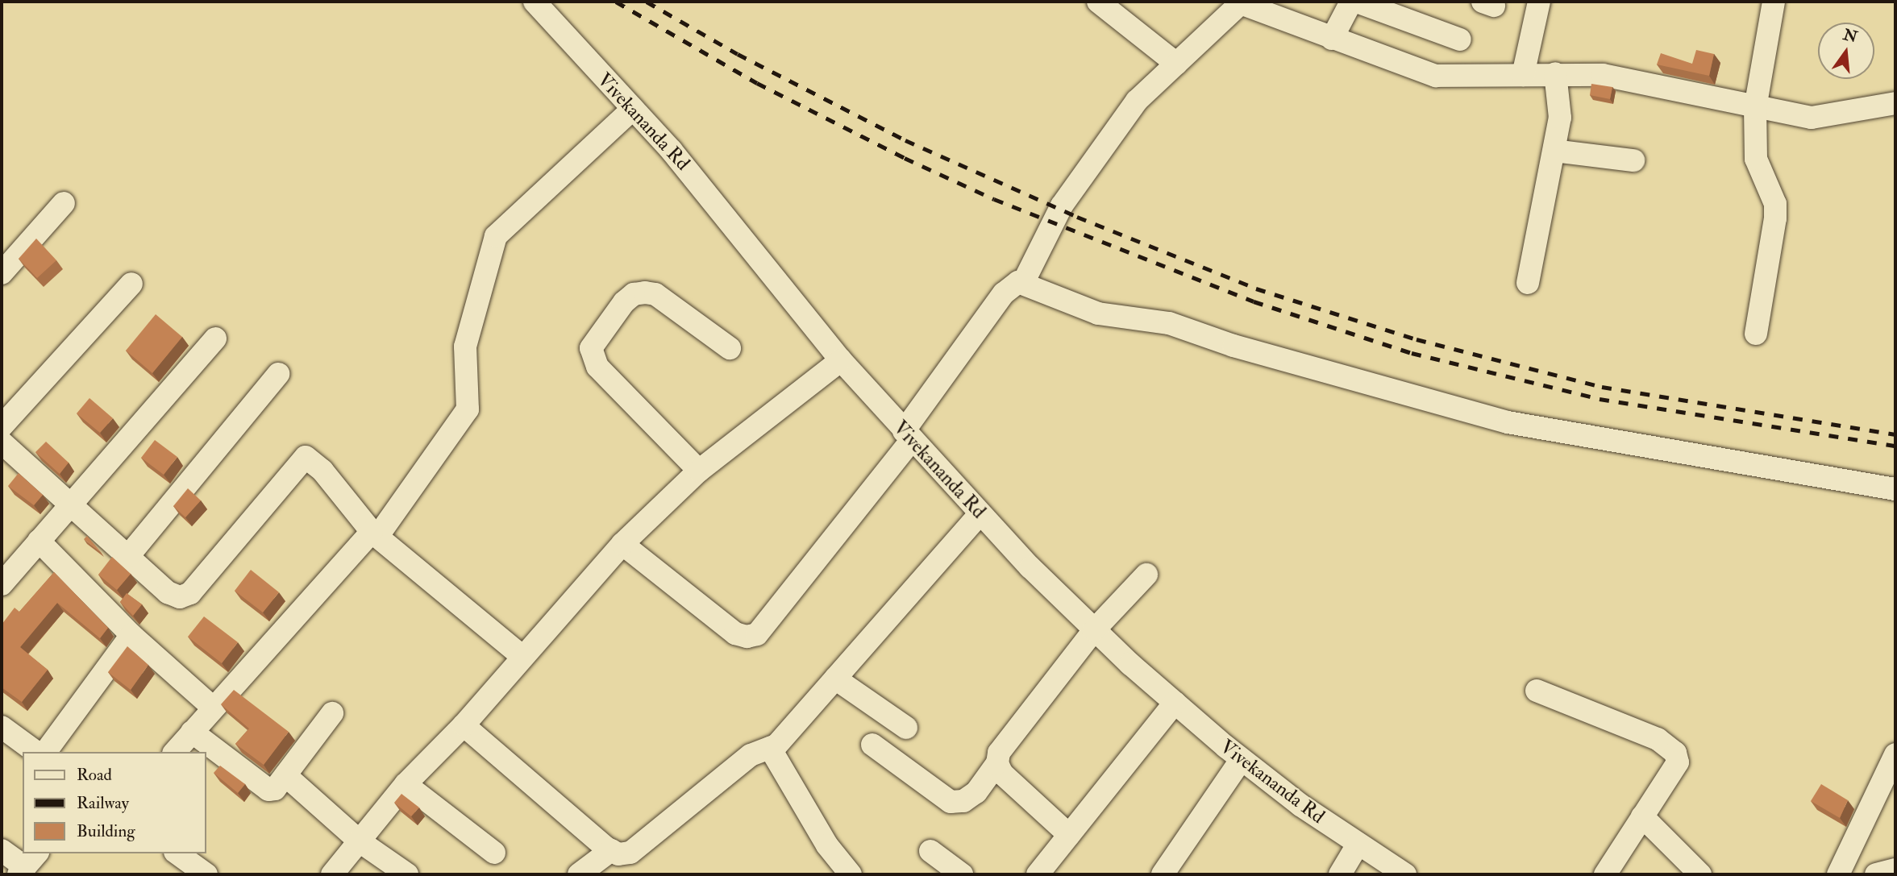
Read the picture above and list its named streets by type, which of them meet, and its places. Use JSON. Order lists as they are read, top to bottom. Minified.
{"streets":{"street":["Vivekananda Rd"]},"legend":["Road","Railway","Building"],"north":"top"}
